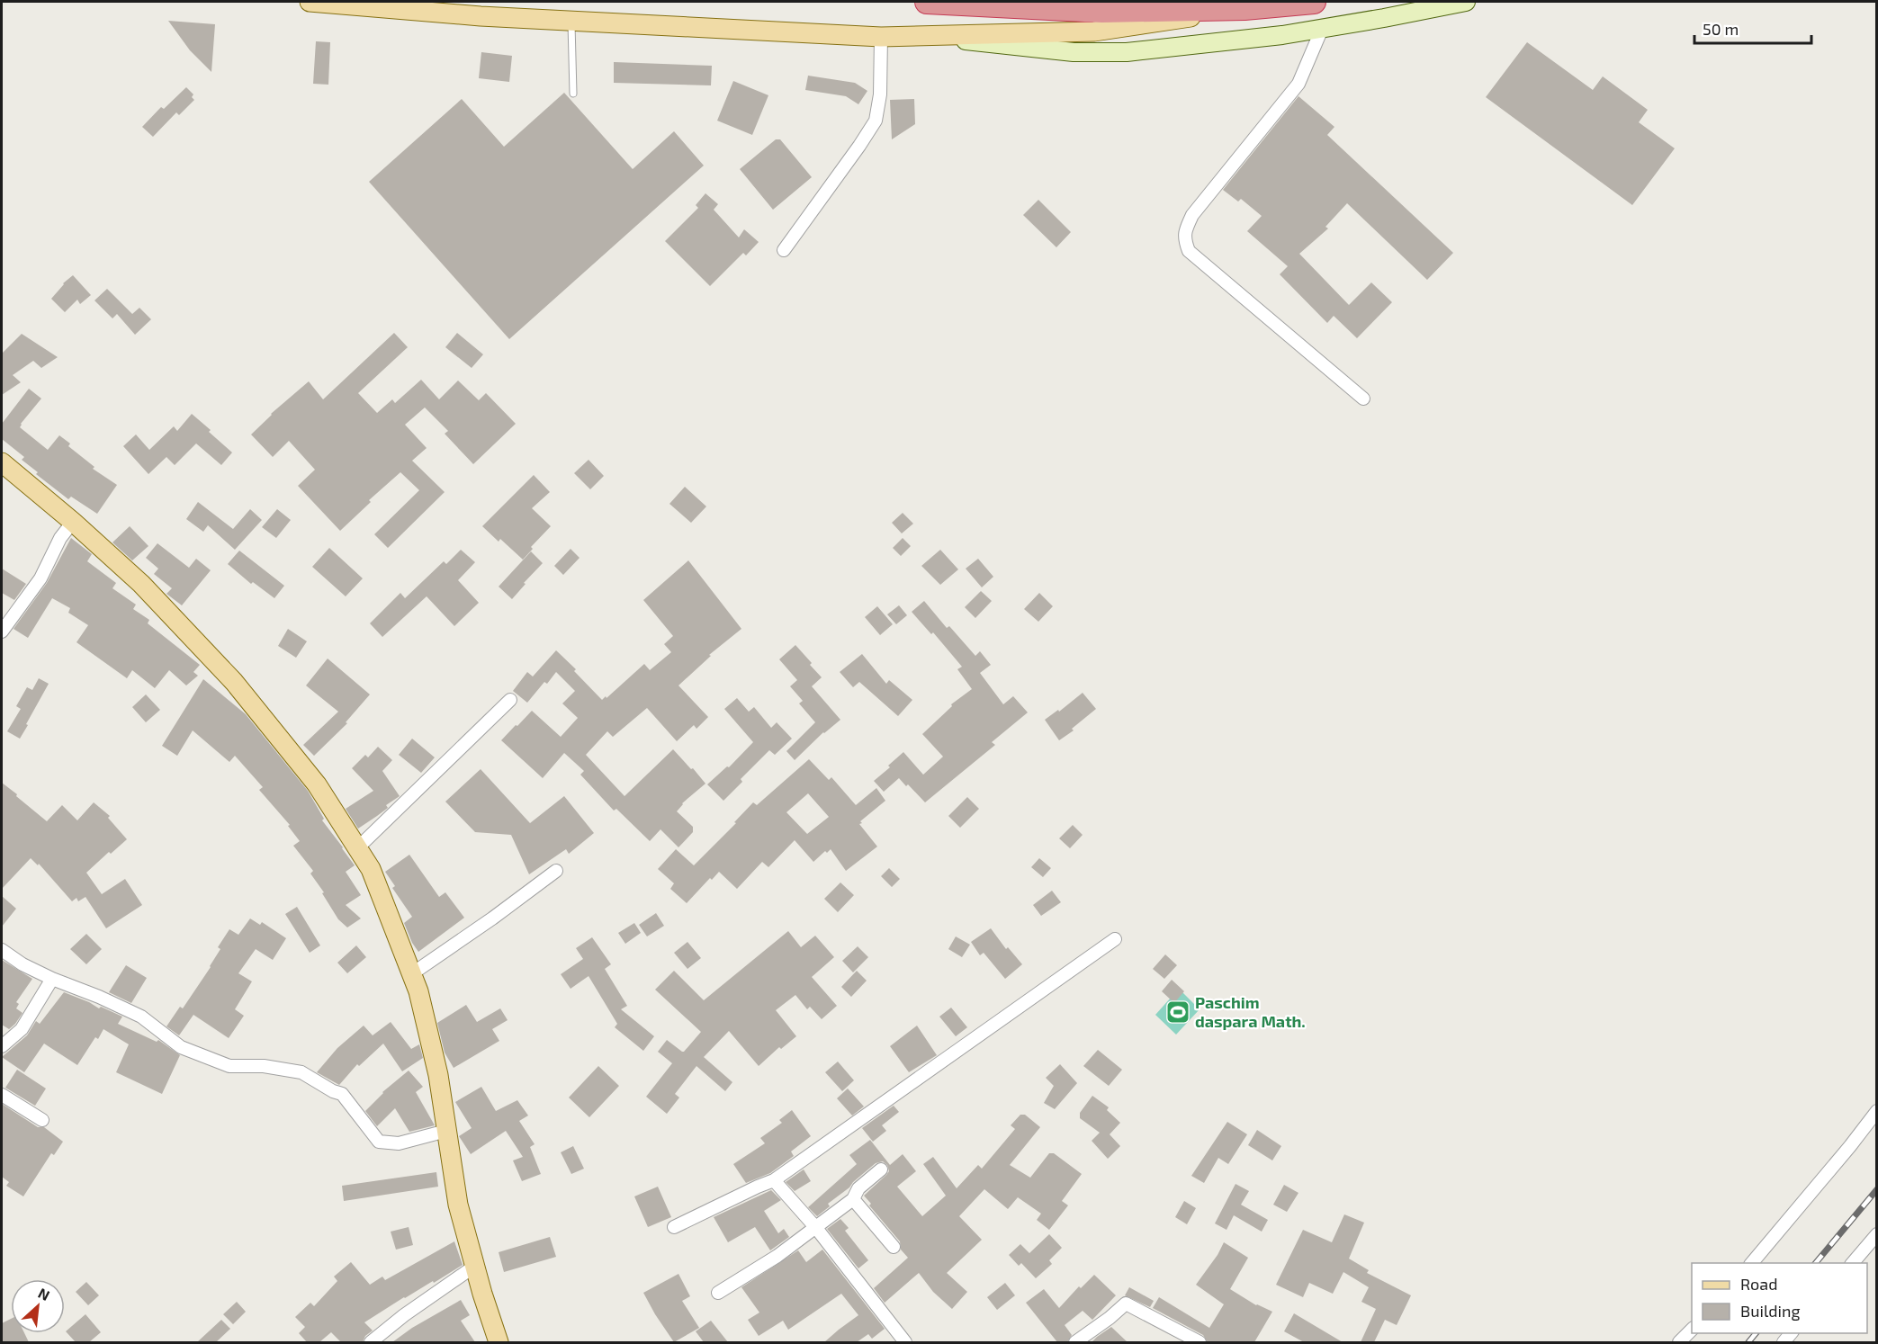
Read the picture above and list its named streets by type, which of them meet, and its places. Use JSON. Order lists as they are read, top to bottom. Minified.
{"places":{"sports":["Paschim daspara Math."]},"legend":["Road","Building"],"scale_bar":"50 m","north":"top right"}
